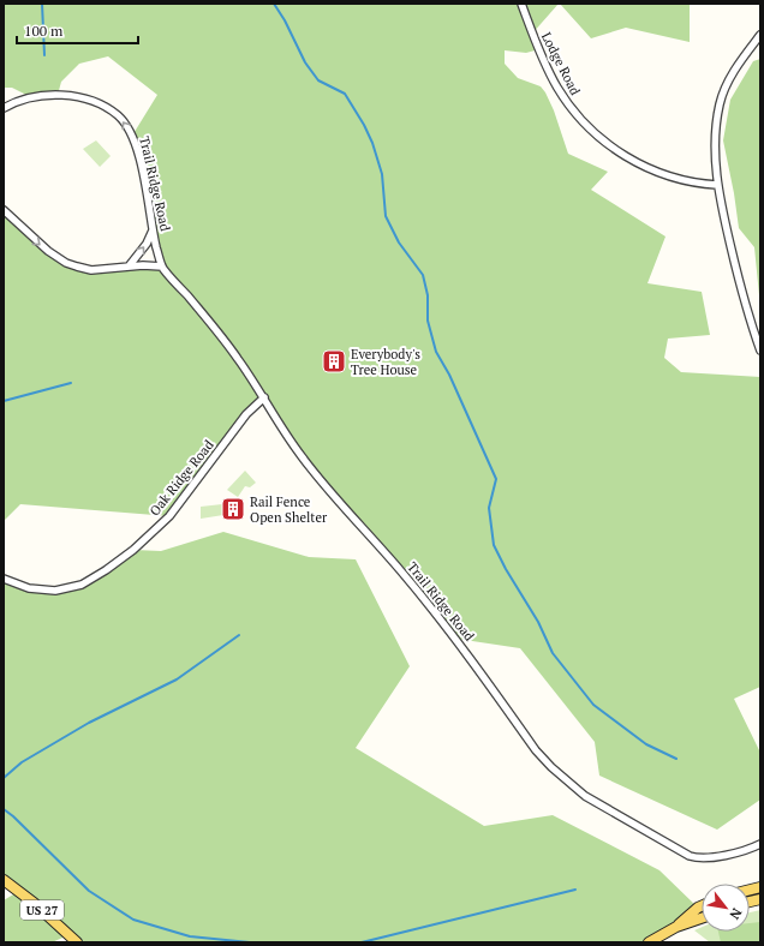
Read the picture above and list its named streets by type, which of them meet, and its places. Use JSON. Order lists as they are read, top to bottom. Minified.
{"streets":{"main road":["US 27"],"street":["Lodge Road","Trail Ridge Road","Oak Ridge Road"]},"crossings":[["Trail Ridge Road","Oak Ridge Road"]],"places":{"building":["Everybody's Tree House","Rail Fence Open Shelter"]},"scale_bar":"100 m","north":"bottom right"}
